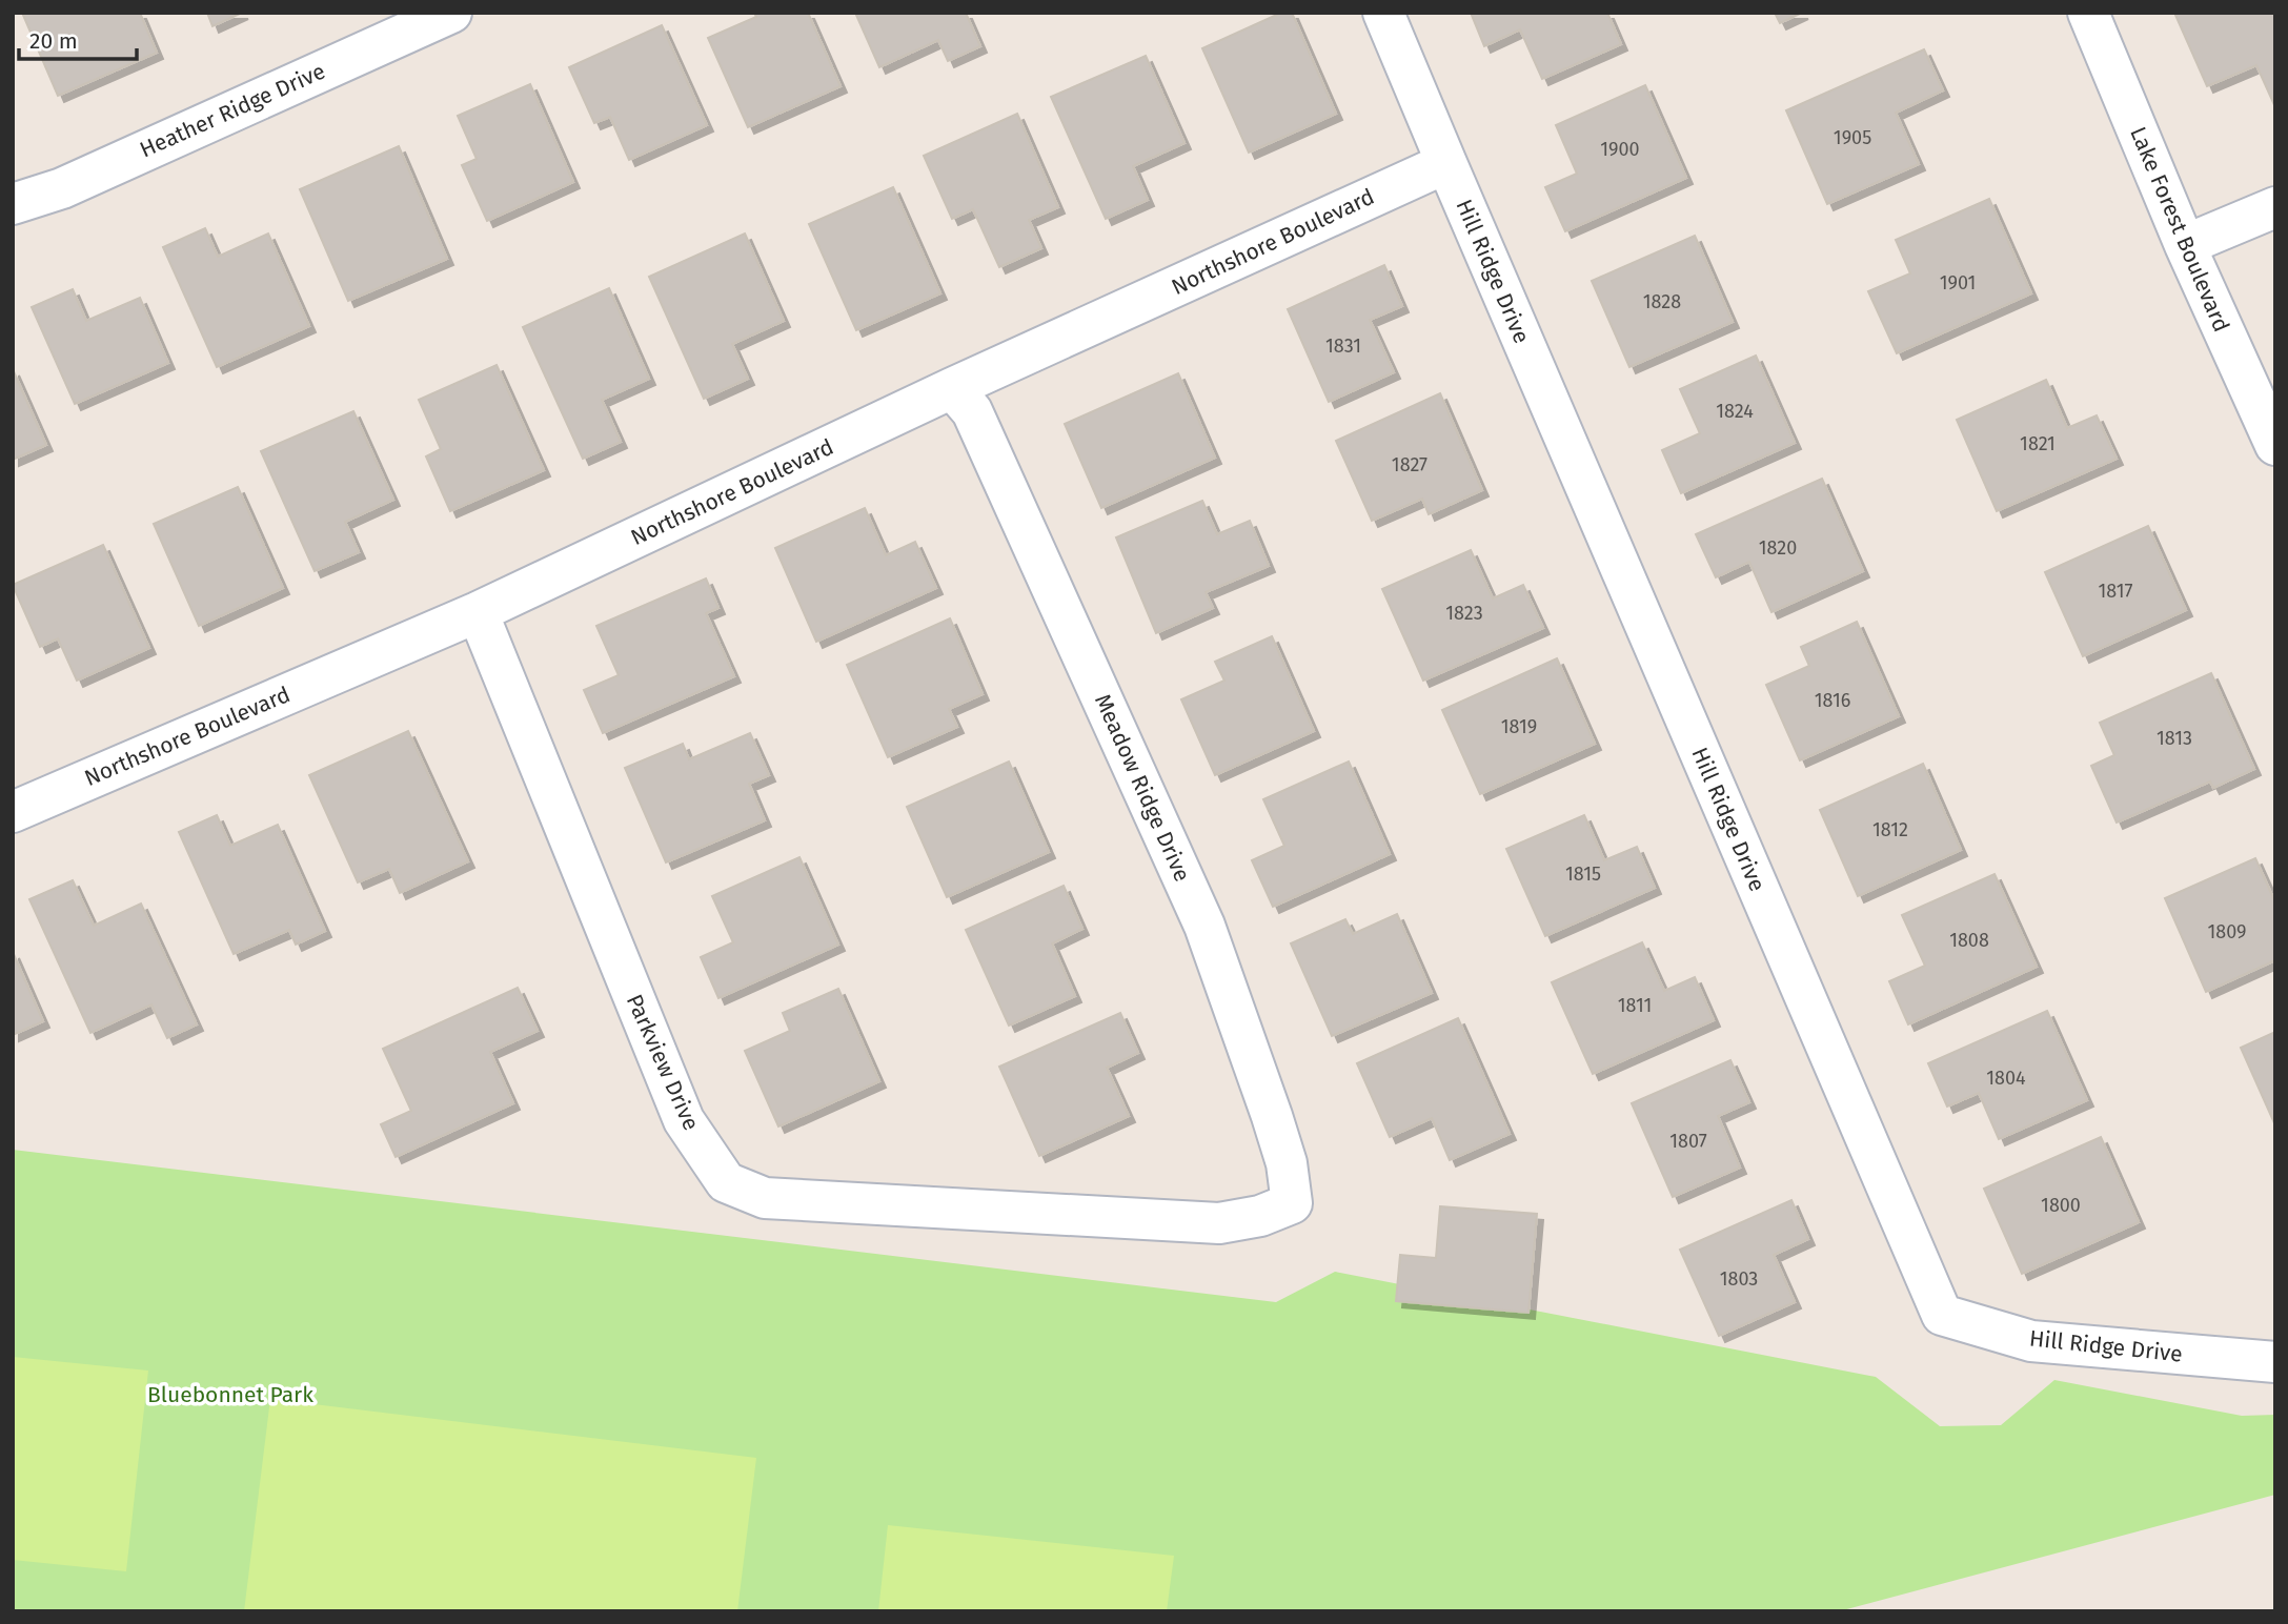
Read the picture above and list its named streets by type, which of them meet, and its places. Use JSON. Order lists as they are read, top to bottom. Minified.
{"streets":{"street":["Heather Ridge Drive","Lake Forest Boulevard","Northshore Boulevard","Hill Ridge Drive","Meadow Ridge Drive","Parkview Drive"]},"crossings":[["Northshore Boulevard","Hill Ridge Drive"],["Northshore Boulevard","Meadow Ridge Drive"],["Northshore Boulevard","Parkview Drive"],["Meadow Ridge Drive","Parkview Drive"]],"parks":["Bluebonnet Park"],"house_numbers":["1905","1900","1901","1828","1831","1824","1821","1827","1820","1817","1823","1816","1819","1813","1812","1815","1809","1808","1811","1804","1807","1800","1803"],"scale_bar":"20 m"}
